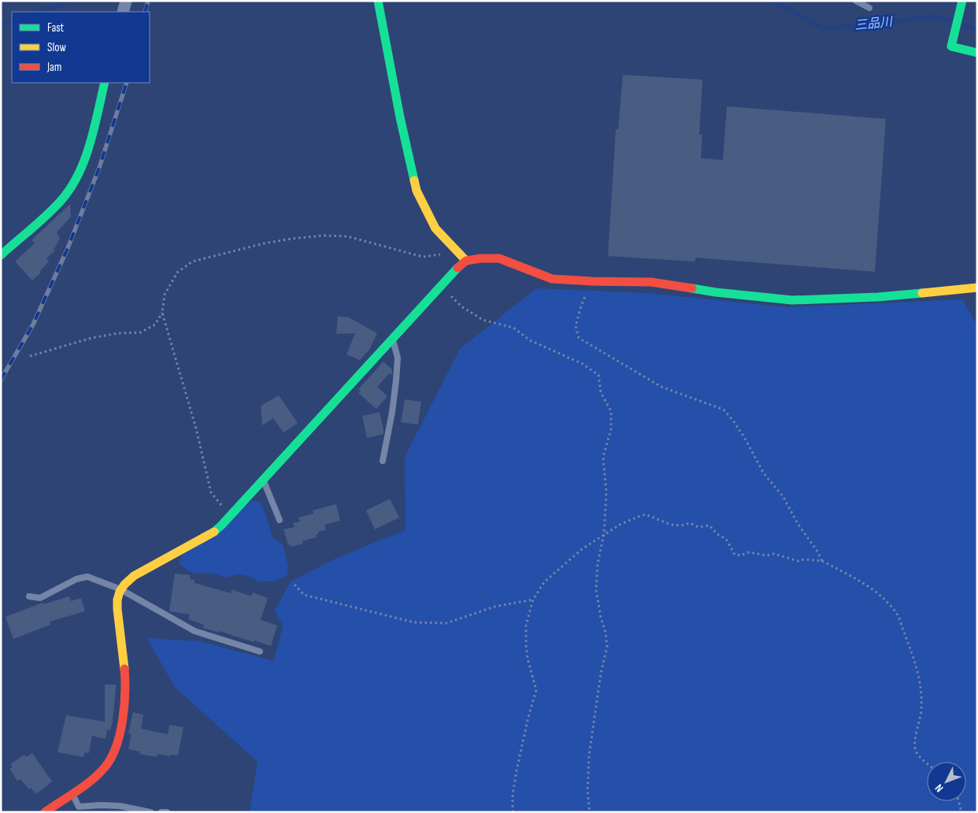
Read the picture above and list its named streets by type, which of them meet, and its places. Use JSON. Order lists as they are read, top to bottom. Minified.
{"water":["三品川"],"legend":["Fast","Slow","Jam"],"north":"bottom left"}
